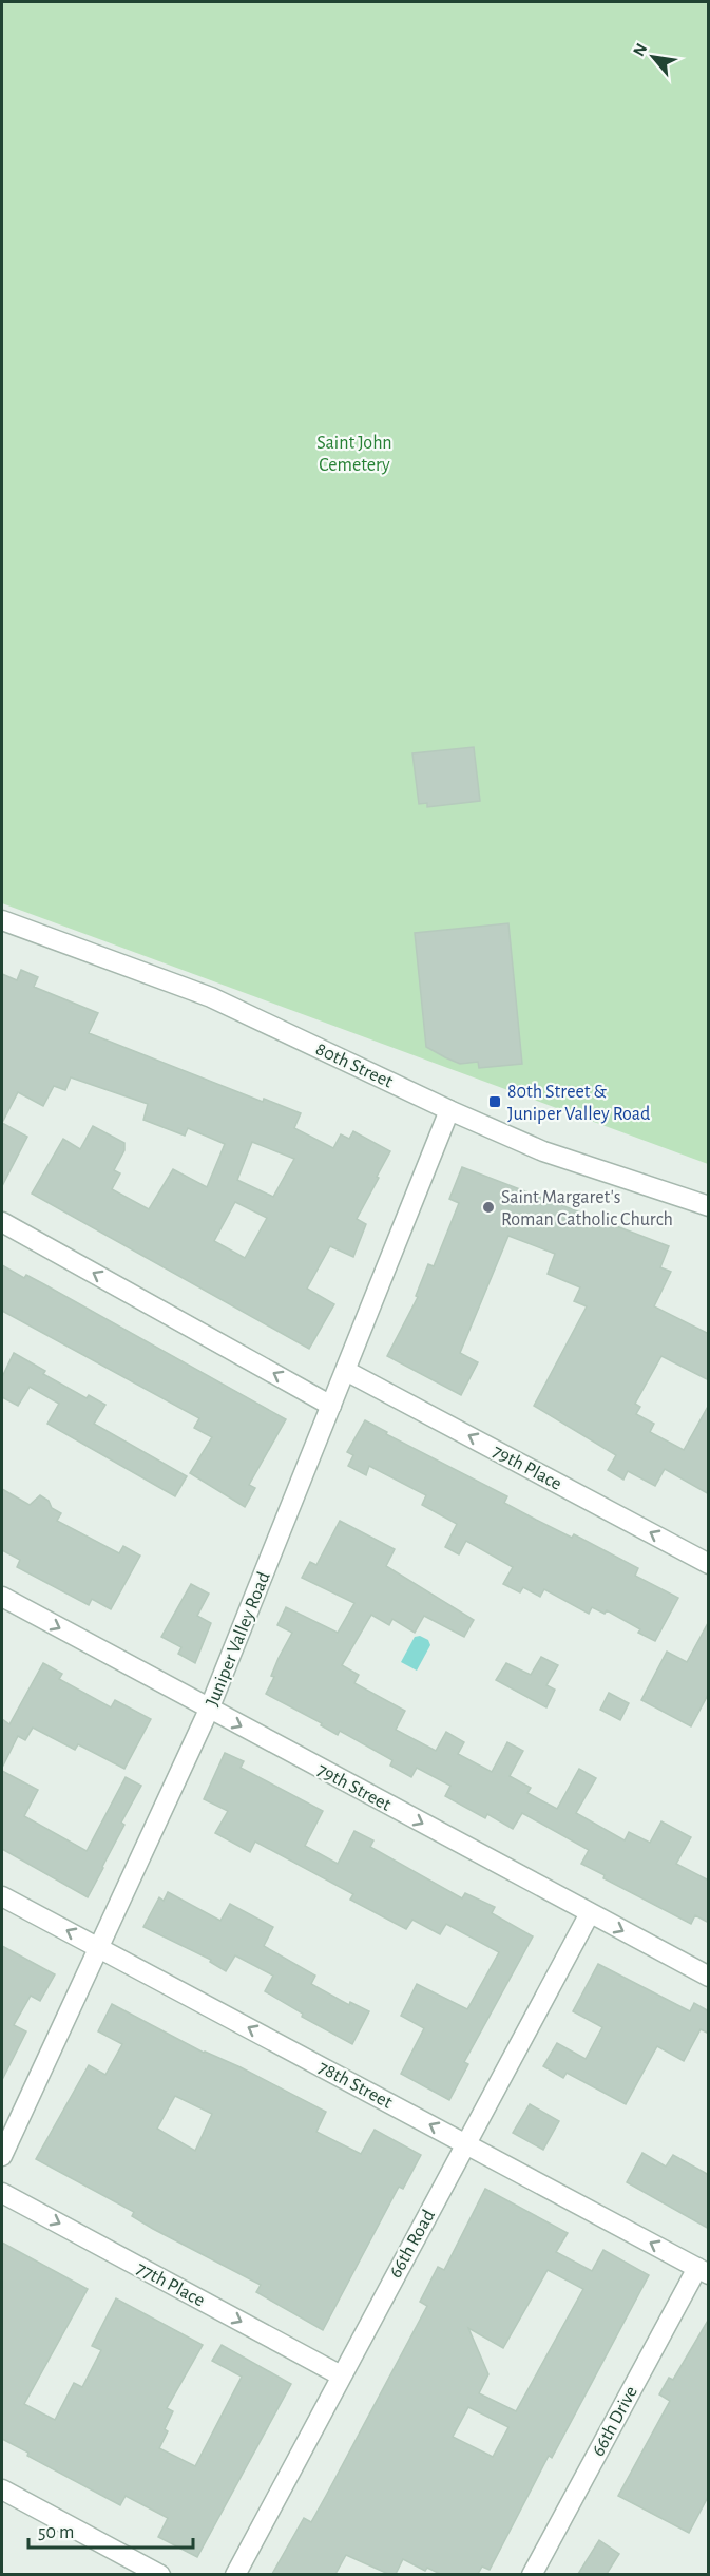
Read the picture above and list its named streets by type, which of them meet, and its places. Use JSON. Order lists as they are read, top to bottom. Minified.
{"streets":{"street":["80th Street","79th Place","Juniper Valley Road","79th Street","78th Street","66th Road","77th Place","66th Drive"]},"crossings":[["80th Street","Juniper Valley Road"],["79th Place","Juniper Valley Road"],["Juniper Valley Road","79th Street"],["Juniper Valley Road","78th Street"],["79th Street","66th Road"],["78th Street","66th Road"],["78th Street","66th Drive"],["66th Road","77th Place"]],"one_way":["79th Place","79th Street","78th Street","77th Place"],"parks":["Saint John Cemetery"],"places":{"transit":["80th Street & Juniper Valley Road"],"other":["Saint Margaret's Roman Catholic Church"]},"scale_bar":"50 m","north":"top left"}
